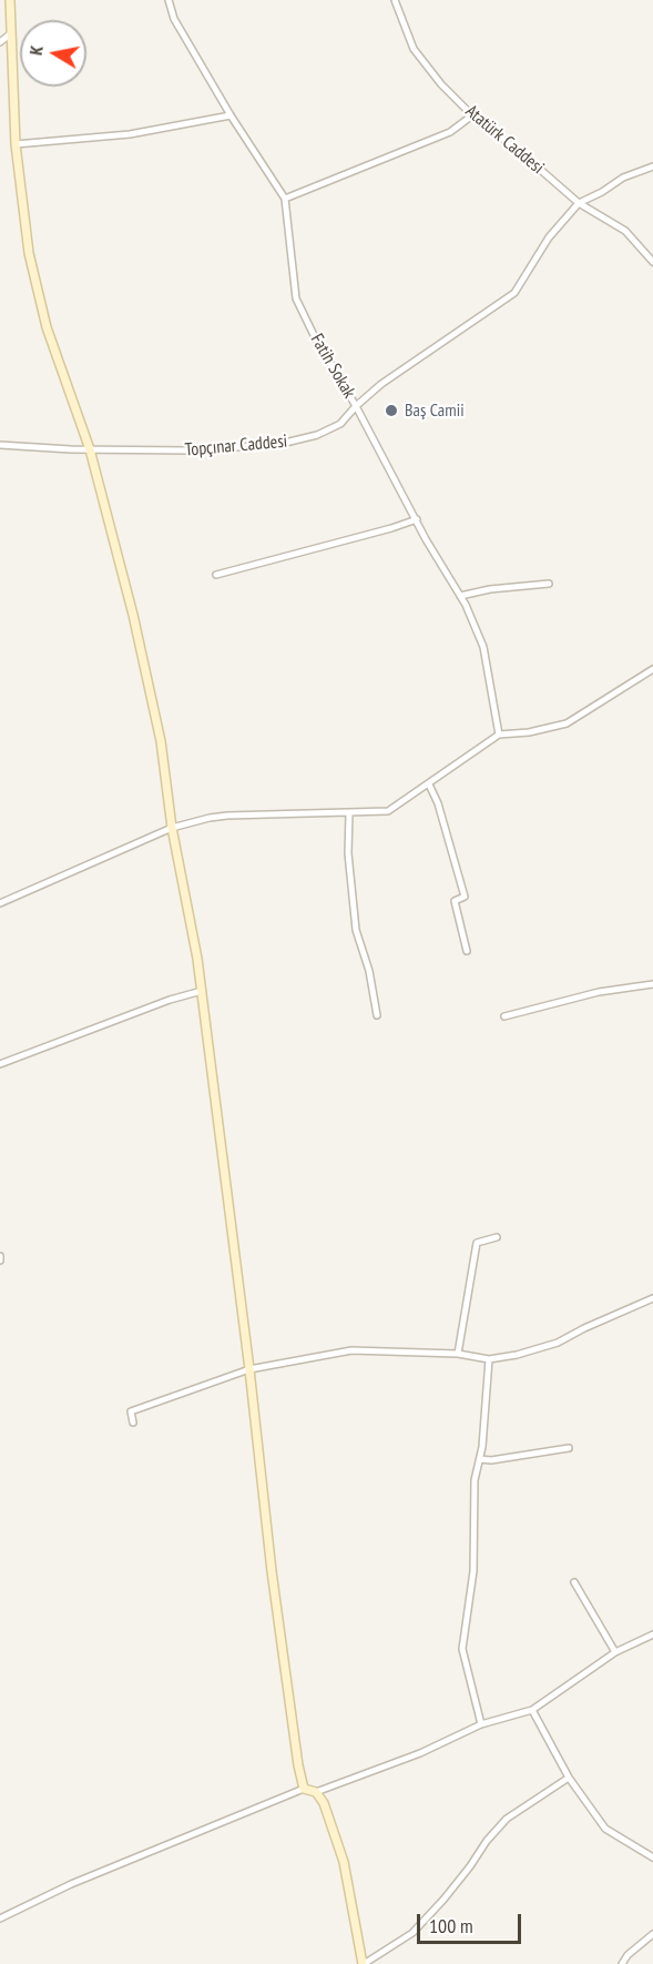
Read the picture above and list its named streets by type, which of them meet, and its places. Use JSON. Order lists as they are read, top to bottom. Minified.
{"streets":{"street":["Atatürk Caddesi","Fatih Sokak","Topçınar Caddesi"]},"crossings":[["Atatürk Caddesi","Topçınar Caddesi"],["Fatih Sokak","Topçınar Caddesi"]],"places":["Baş Camii"],"scale_bar":"100 m","north":"left"}
